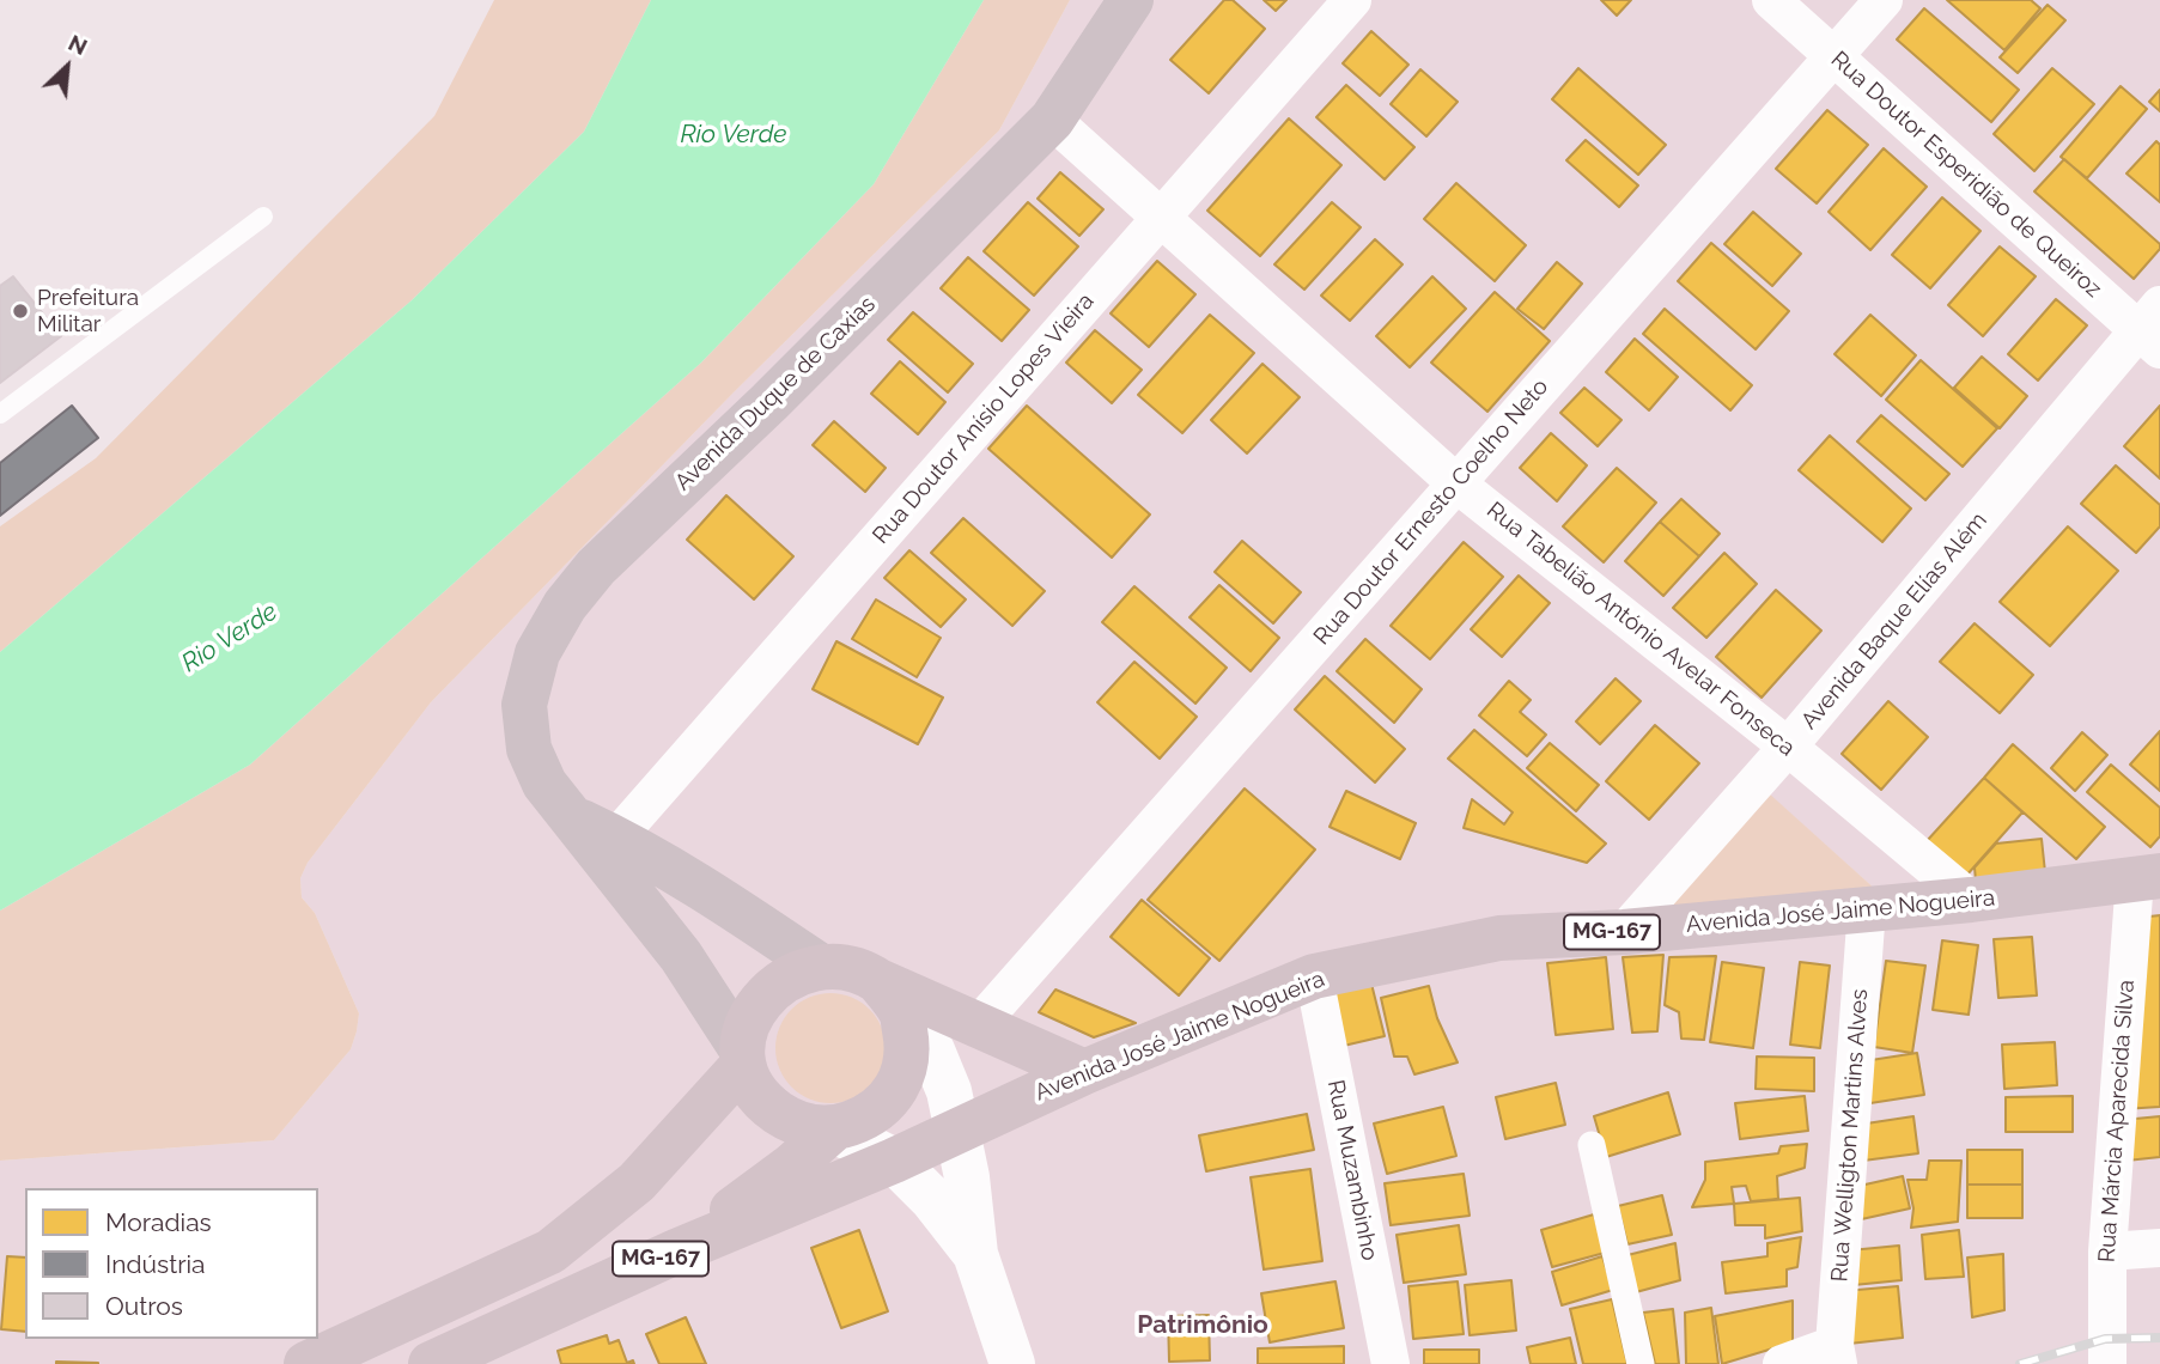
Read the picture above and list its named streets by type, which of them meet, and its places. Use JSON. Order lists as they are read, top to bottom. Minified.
{"streets":{"main road":["Avenida Duque de Caxias","Avenida José Jaime Nogueira","MG-167"],"street":["Rua Doutor Esperidião de Queiroz","Rua Doutor Anísio Lopes Vieira","Rua Doutor Ernesto Coelho Neto","Avenida Baque Elías Além","Rua Tabelião António Avelar Fonseca","Rua Márcia Aparecida Silva","Rua Welligton Martins Alves","Rua Muzambinho"]},"crossings":[["Rua Doutor Esperidião de Queiroz","Rua Doutor Ernesto Coelho Neto"],["Rua Doutor Esperidião de Queiroz","Avenida Baque Elías Além"],["Avenida Duque de Caxias","Rua Doutor Anísio Lopes Vieira"],["Avenida Duque de Caxias","Rua Doutor Ernesto Coelho Neto"],["Avenida Duque de Caxias","Rua Tabelião António Avelar Fonseca"],["Avenida Duque de Caxias","Avenida José Jaime Nogueira"],["Avenida Duque de Caxias","MG-167"],["Rua Doutor Anísio Lopes Vieira","Rua Tabelião António Avelar Fonseca"],["Rua Doutor Ernesto Coelho Neto","Rua Tabelião António Avelar Fonseca"],["Avenida Baque Elías Além","Rua Tabelião António Avelar Fonseca"],["Avenida Baque Elías Além","Avenida José Jaime Nogueira"],["Rua Tabelião António Avelar Fonseca","Avenida José Jaime Nogueira"],["Avenida José Jaime Nogueira","MG-167"],["Avenida José Jaime Nogueira","Rua Márcia Aparecida Silva"],["Avenida José Jaime Nogueira","Rua Welligton Martins Alves"],["Avenida José Jaime Nogueira","Rua Muzambinho"]],"districts":["Patrimônio"],"water":["Rio Verde"],"places":["Prefeitura Militar"],"legend":["Moradias","Indústria","Outros"],"north":"top right"}
